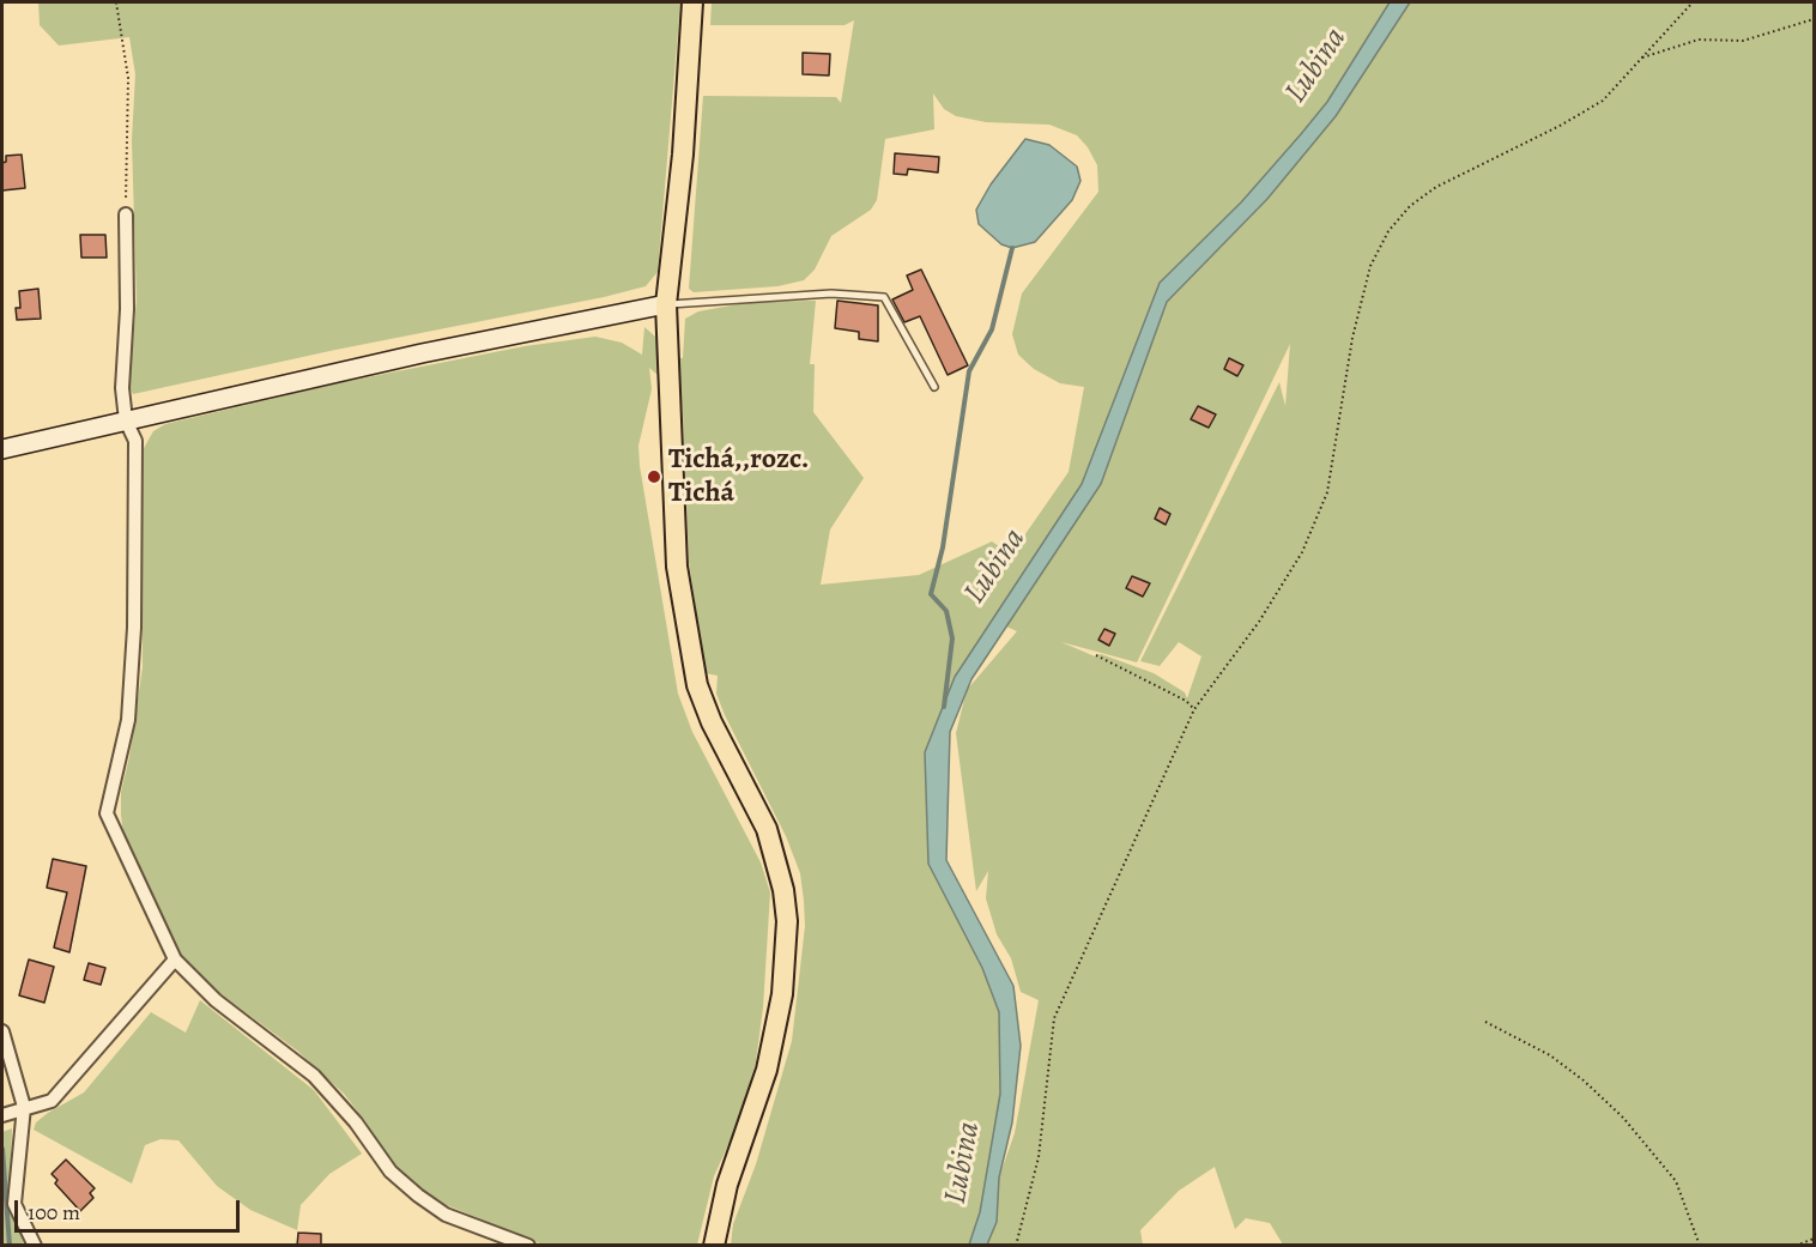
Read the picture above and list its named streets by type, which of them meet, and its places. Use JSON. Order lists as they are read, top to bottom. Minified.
{"water":["Lubina"],"places":["Tichá,,rozc. Tichá"],"scale_bar":"100 m"}
